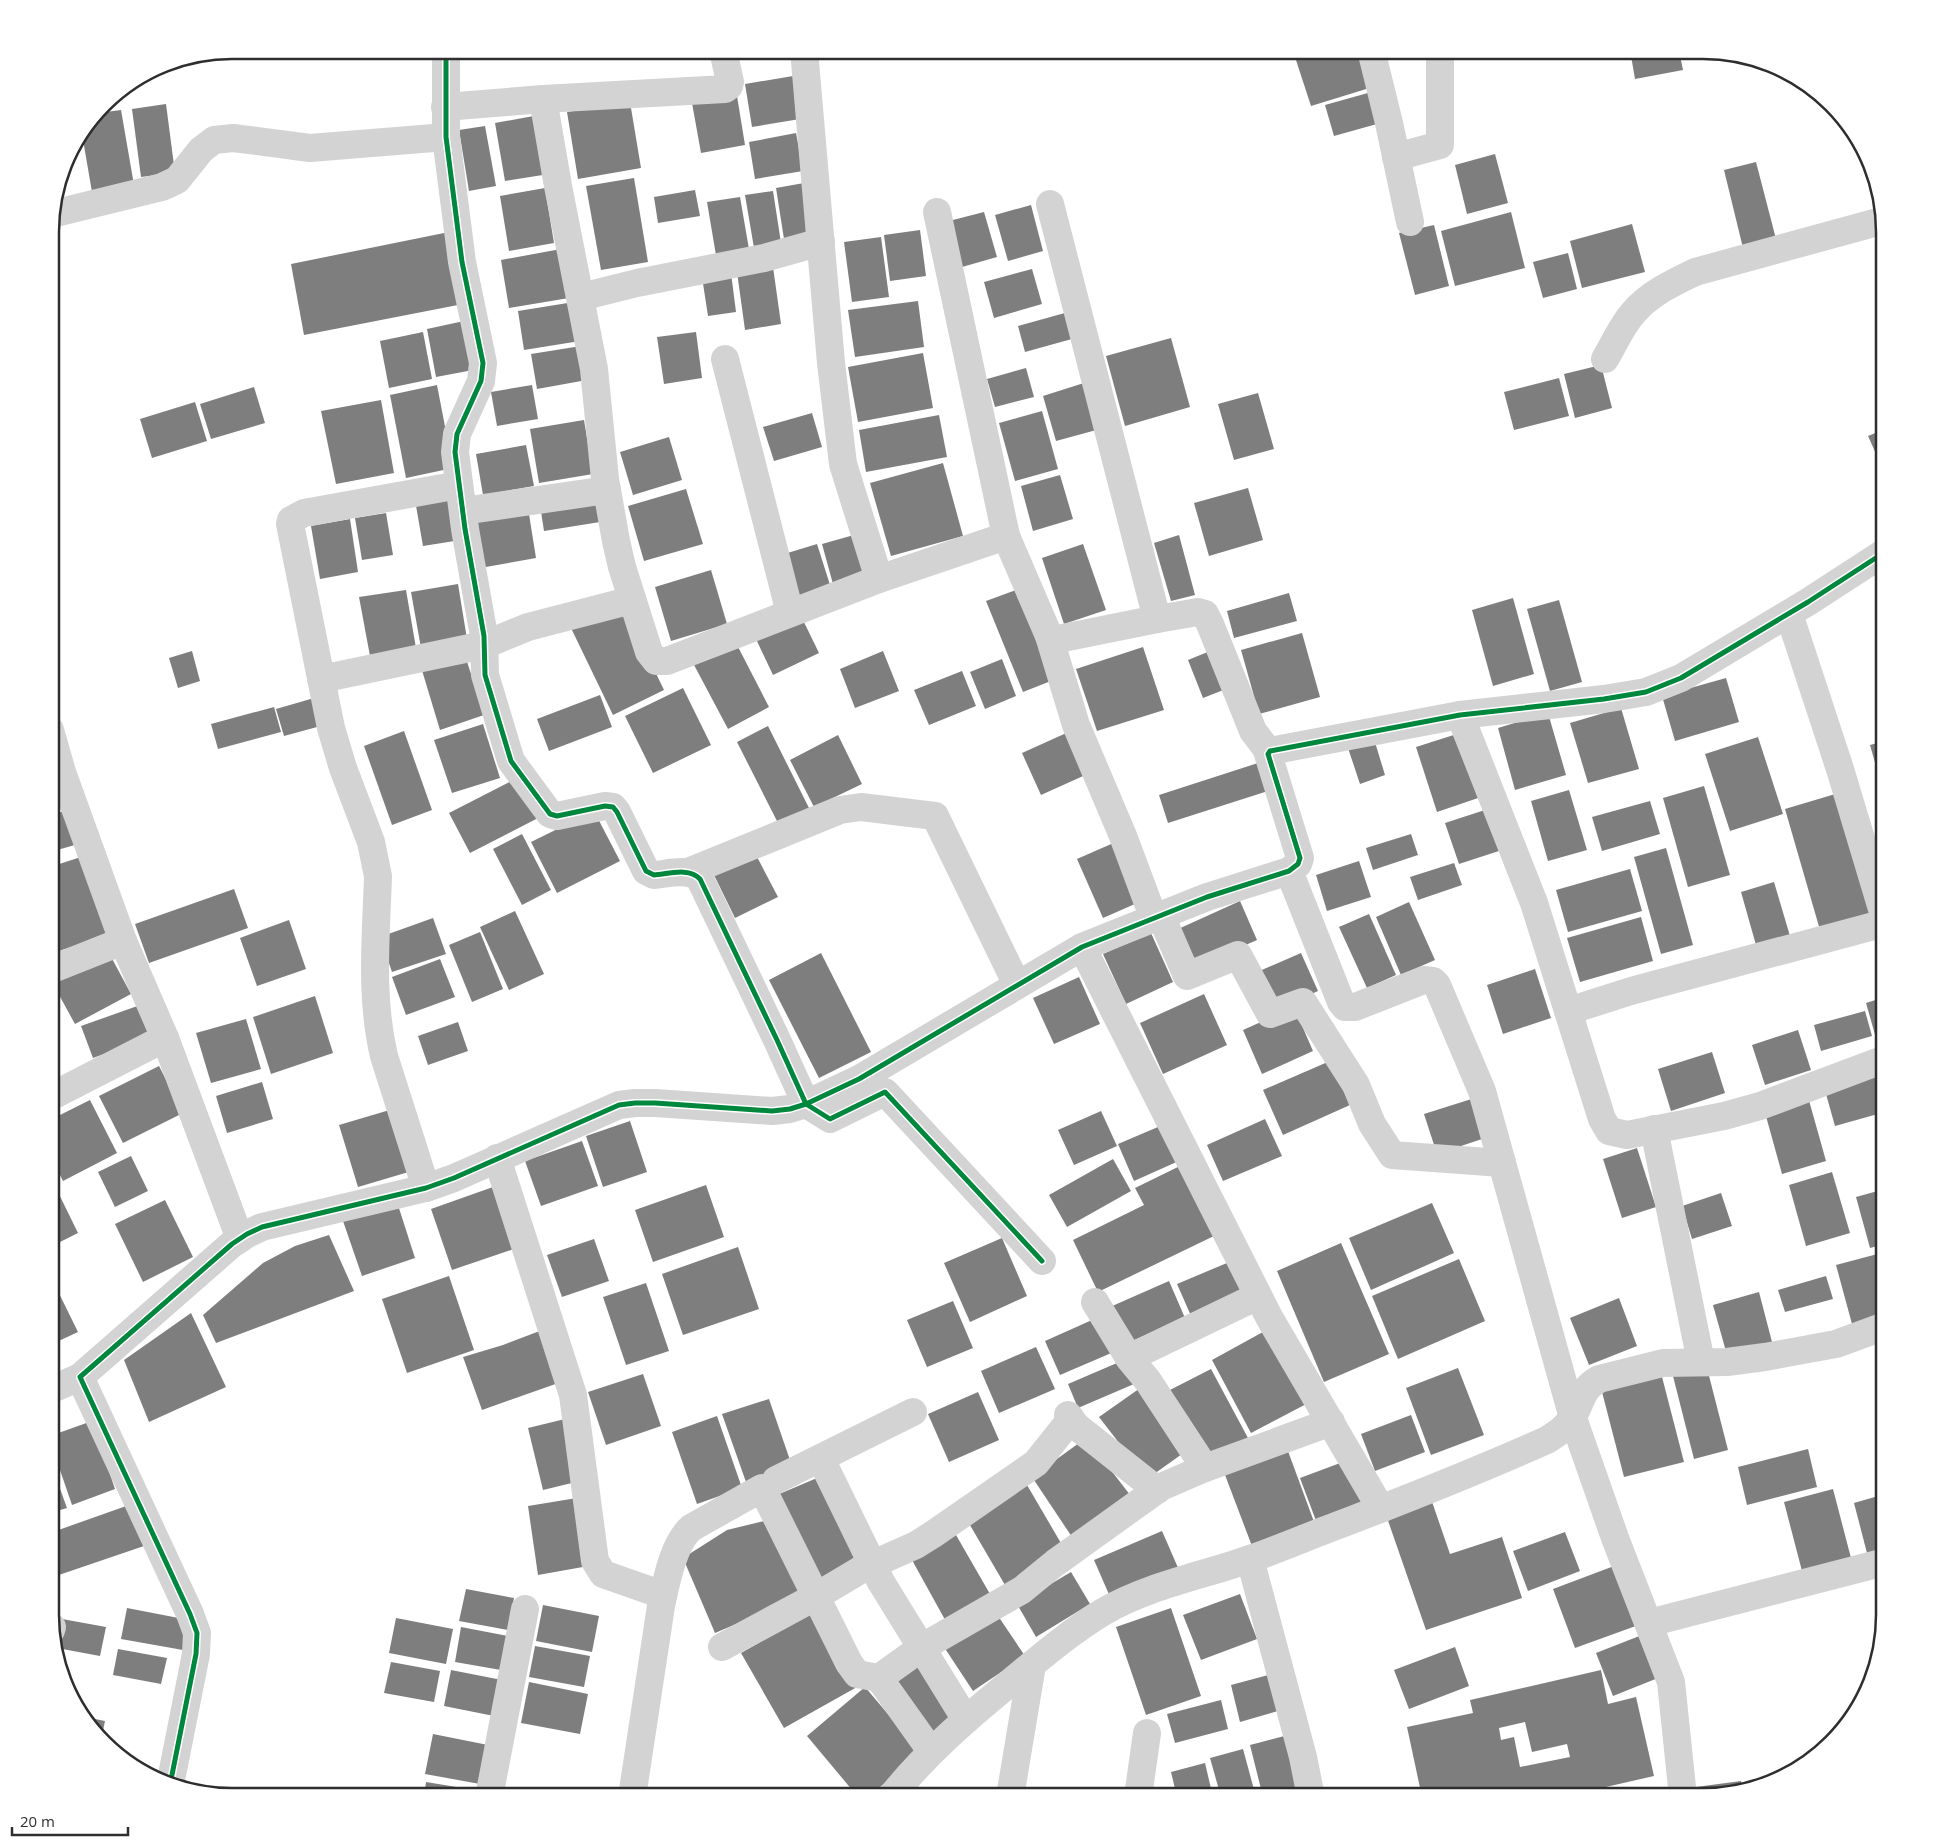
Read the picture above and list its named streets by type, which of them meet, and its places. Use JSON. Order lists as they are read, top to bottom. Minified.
{"scale_bar":"20 m"}
